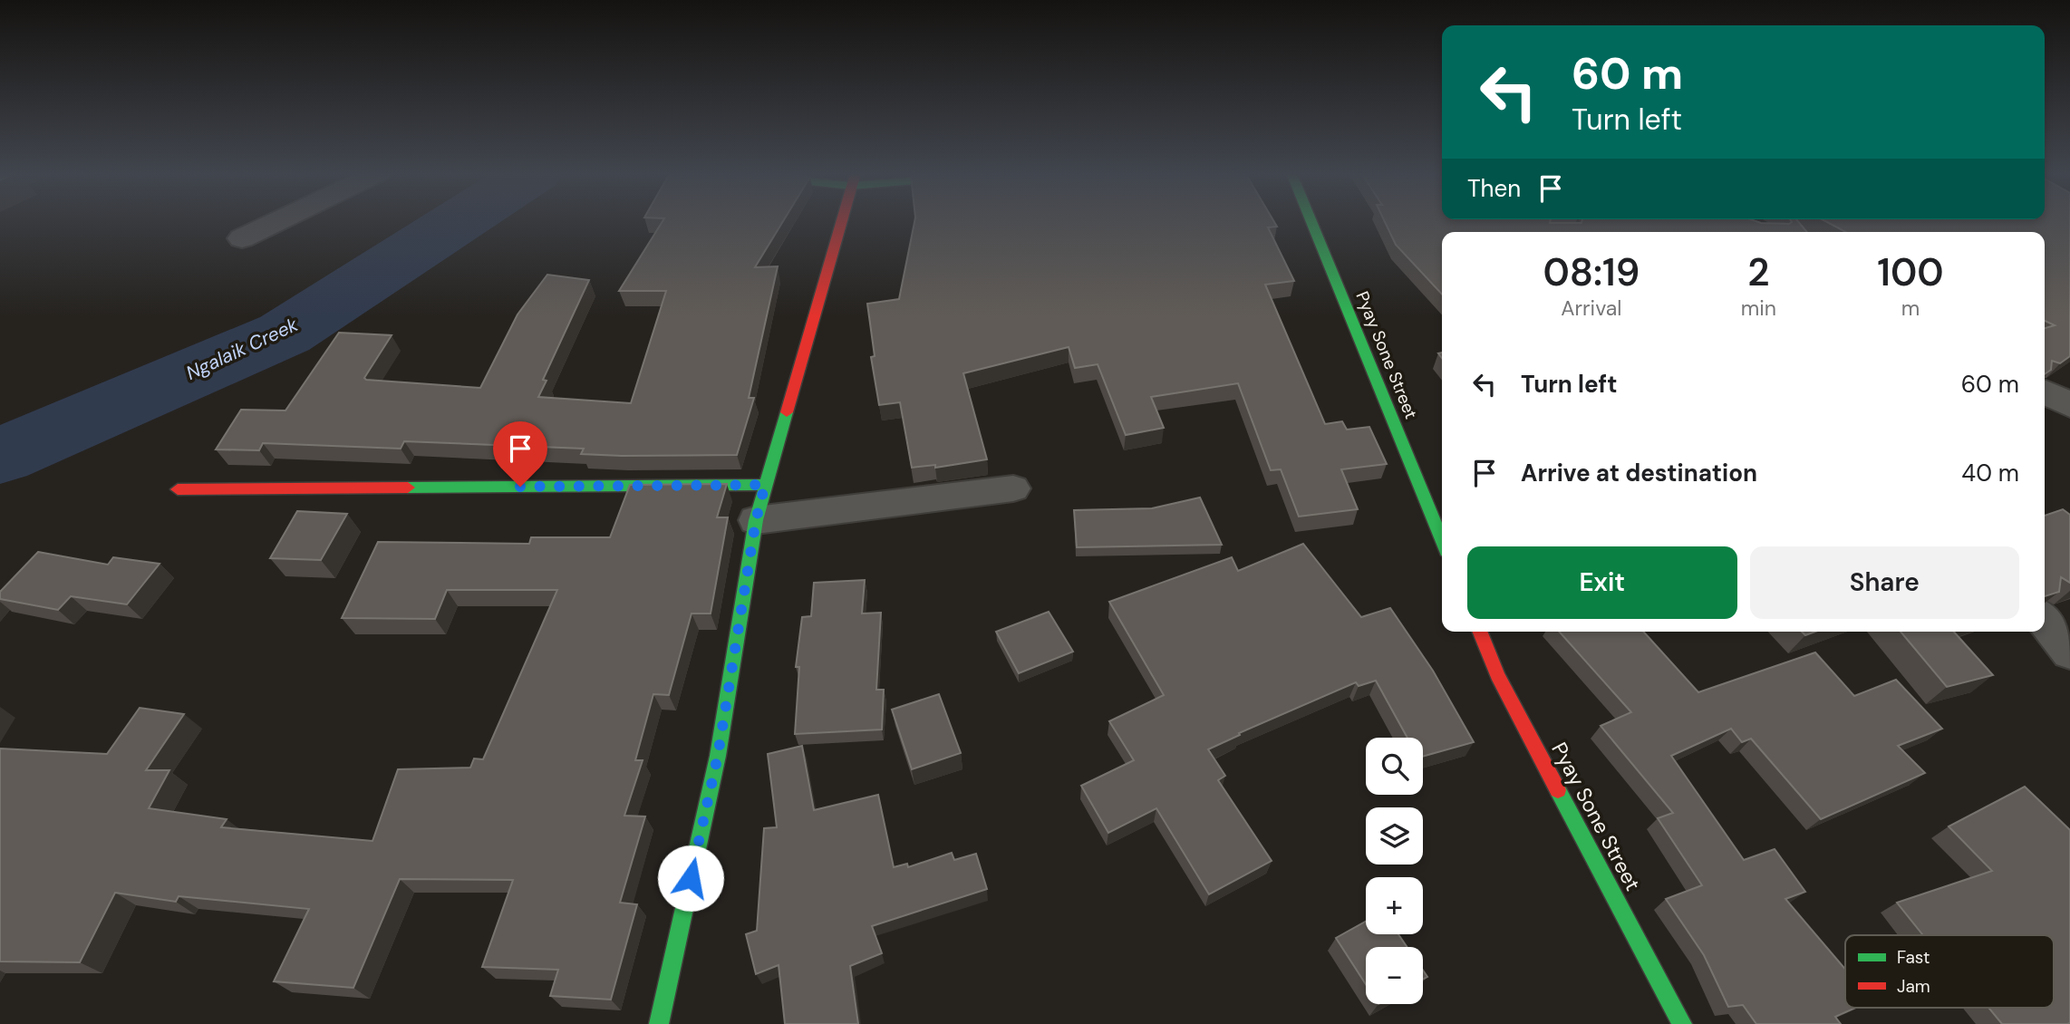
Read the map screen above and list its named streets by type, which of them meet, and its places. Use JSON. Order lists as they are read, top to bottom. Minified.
{"streets":{"street":["Pyay Sone Street"]},"water":["Ngalaik Creek"],"legend":["Fast","Jam"],"page":{"turn":["60 m","Turn left"],"then":"Then","eta":["08:19","Arrival","2","min","100","m"],"list":[{"name":"Turn left","value":"60 m"},{"name":"Arrive at destination","value":"40 m"}],"buttons":["Exit","Share"],"map_buttons":["+","−"]}}
